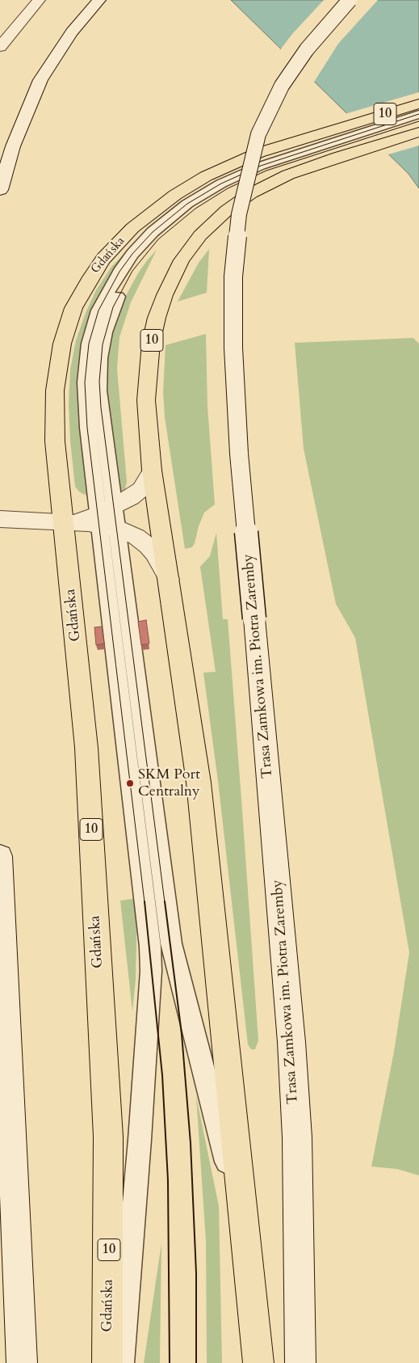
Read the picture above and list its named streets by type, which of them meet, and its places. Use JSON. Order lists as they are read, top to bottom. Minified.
{"streets":{"main road":["10","Gdańska","Trasa Zamkowa im. Piotra Zaremby"]},"crossings":[["10","Gdańska"]],"places":["SKM Port Centralny"]}
